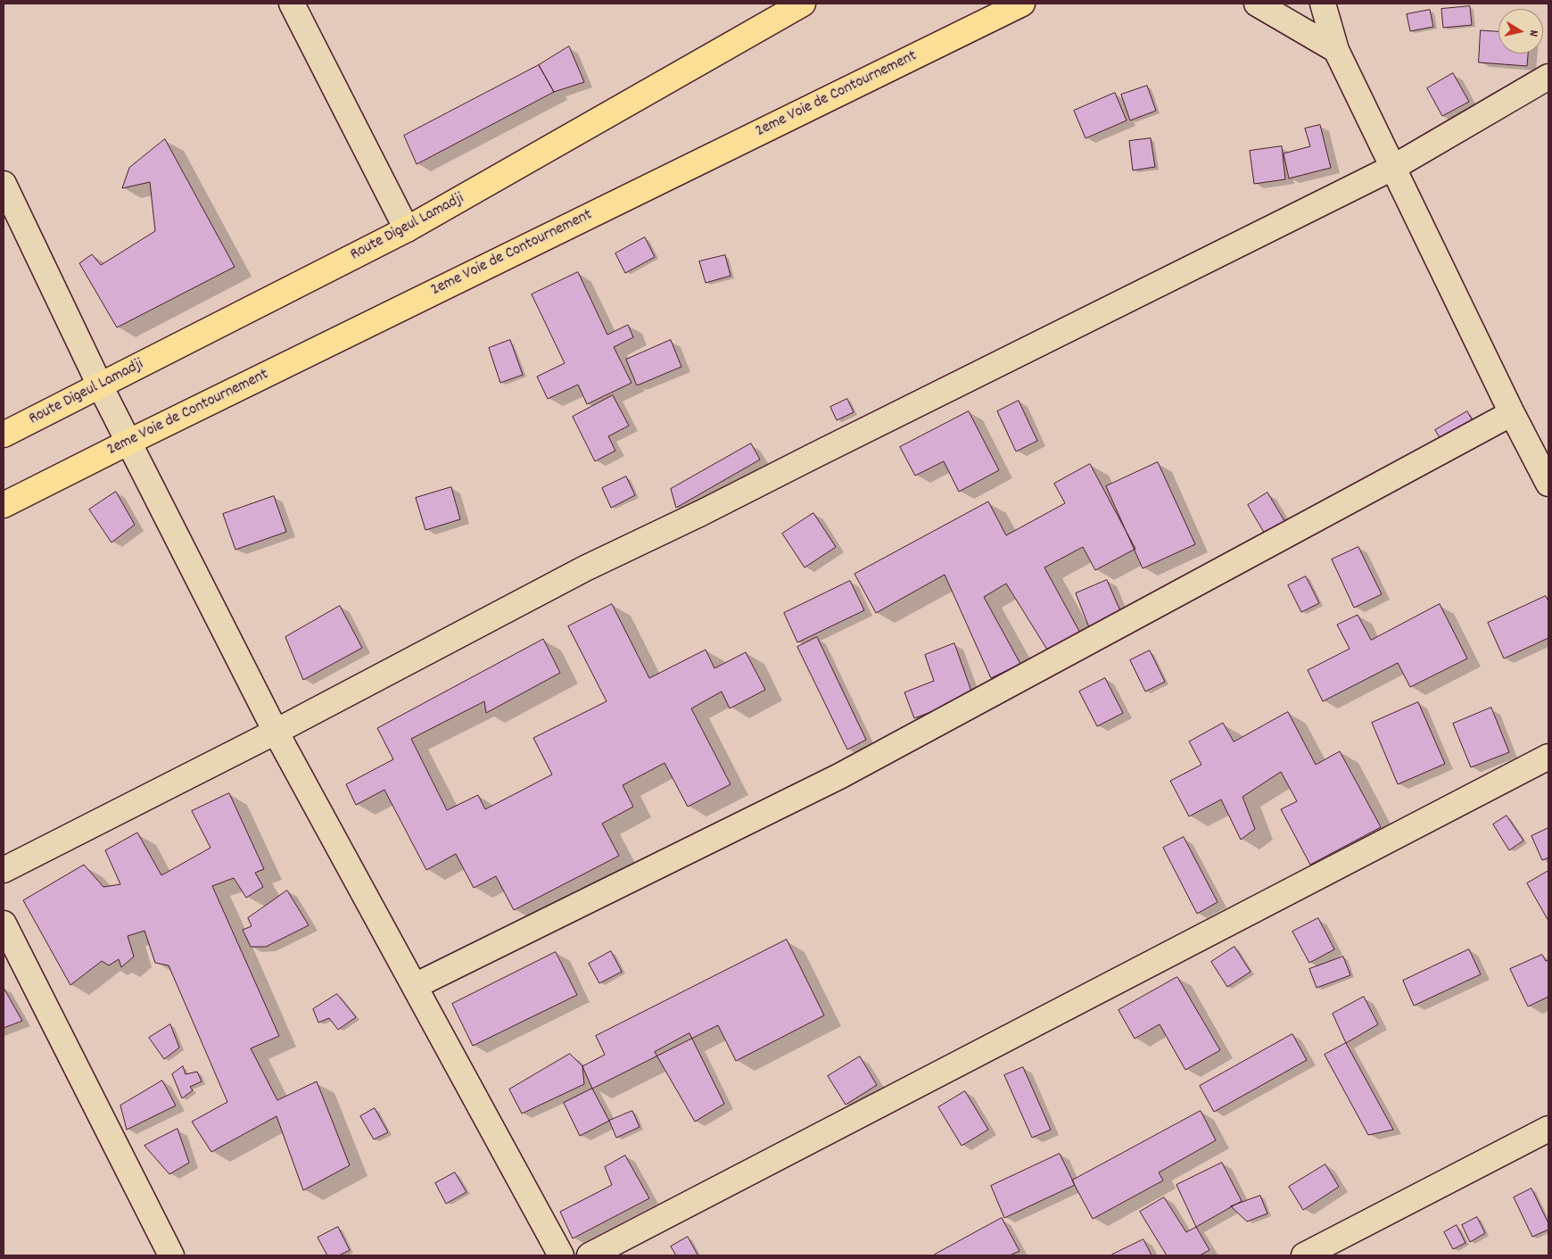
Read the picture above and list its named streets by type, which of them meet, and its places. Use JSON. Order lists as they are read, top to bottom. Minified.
{"streets":{"main road":["2eme Voie de Contournement","Route Digeul Lamadji"]},"north":"right"}
